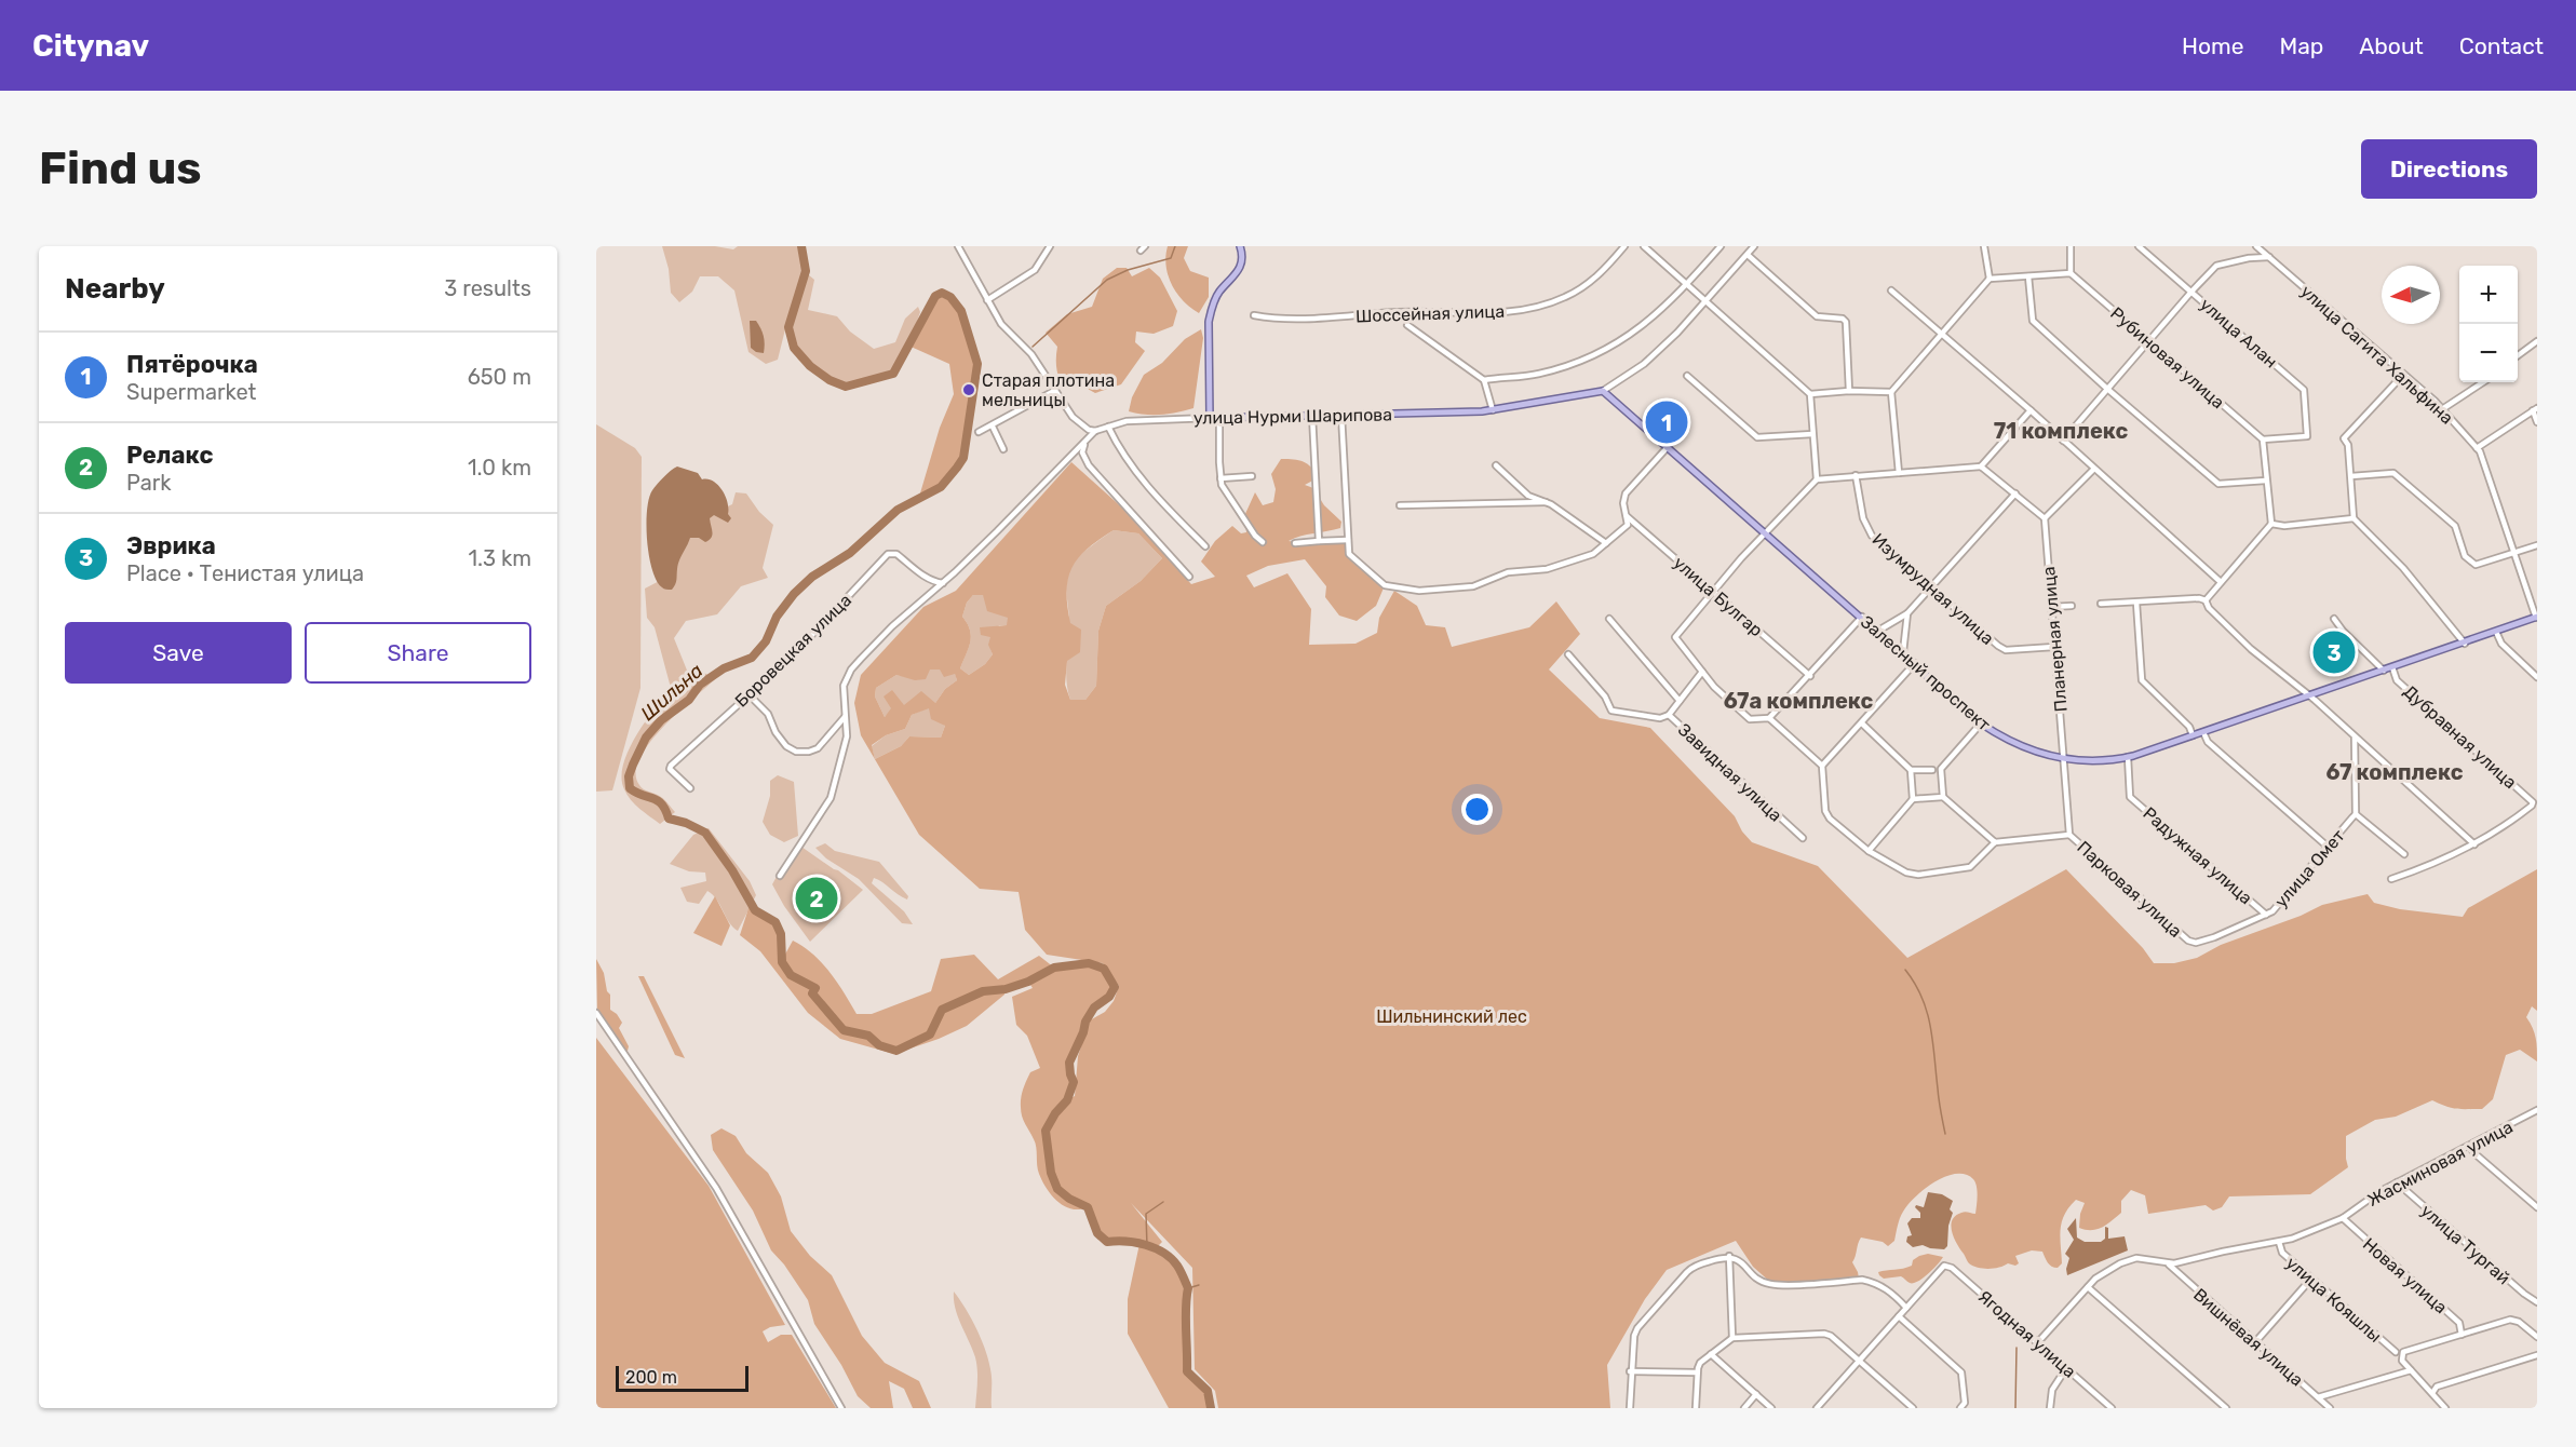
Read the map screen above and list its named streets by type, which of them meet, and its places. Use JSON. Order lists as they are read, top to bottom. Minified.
{"streets":{"main road":["улица Нурми Шарипова","Залесный проспект"],"street":["Шоссейная улица","улица Алан","улица Сагита Хальфина","Рубиновая улица","Изумрудная улица","улица Булгар","Планерная улица","Боровецкая улица","Дубравная улица","Завидная улица","Радужная улица","улица Омет","Парковая улица","Жасминовая улица","улица Тургай","Новая улица","улица Кояшлы","Ягодная улица","Вишнёвая улица"]},"crossings":[["улица Алан","Рубиновая улица"],["улица Сагита Хальфина","Залесный проспект"],["улица Нурми Шарипова","Залесный проспект"],["Изумрудная улица","Планерная улица"],["Планерная улица","Залесный проспект"],["Планерная улица","Парковая улица"],["Залесный проспект","Дубравная улица"],["Залесный проспект","Радужная улица"],["Залесный проспект","Парковая улица"],["Радужная улица","улица Омет"],["улица Омет","Парковая улица"],["Жасминовая улица","улица Тургай"],["Жасминовая улица","Новая улица"],["Жасминовая улица","улица Кояшлы"],["Жасминовая улица","Ягодная улица"],["Жасминовая улица","Вишнёвая улица"]],"districts":["71 комплекс","67а комплекс","67 комплекс"],"water":["Шильна"],"parks":["Шильнинский лес"],"places":["Старая плотина мельницы"],"scale_bar":"200 m","north":"left","page":{"header":"Citynav","nav":["Home","Map","About","Contact"],"buttons":["Directions",["Save","Share"]],"title":"Find us","heading":["Nearby","3 results"],"map_buttons":["+","−"],"list":[{"mark":"1","name":"Пятёрочка","note":"Supermarket","value":"650 m"},{"mark":"2","name":"Релакс","note":"Park","value":"1.0 km"},{"mark":"3","name":"Эврика","note":"Place · Тенистая улица","value":"1.3 km"}],"pins":["1","3","2"],"scale":"200 m"}}
